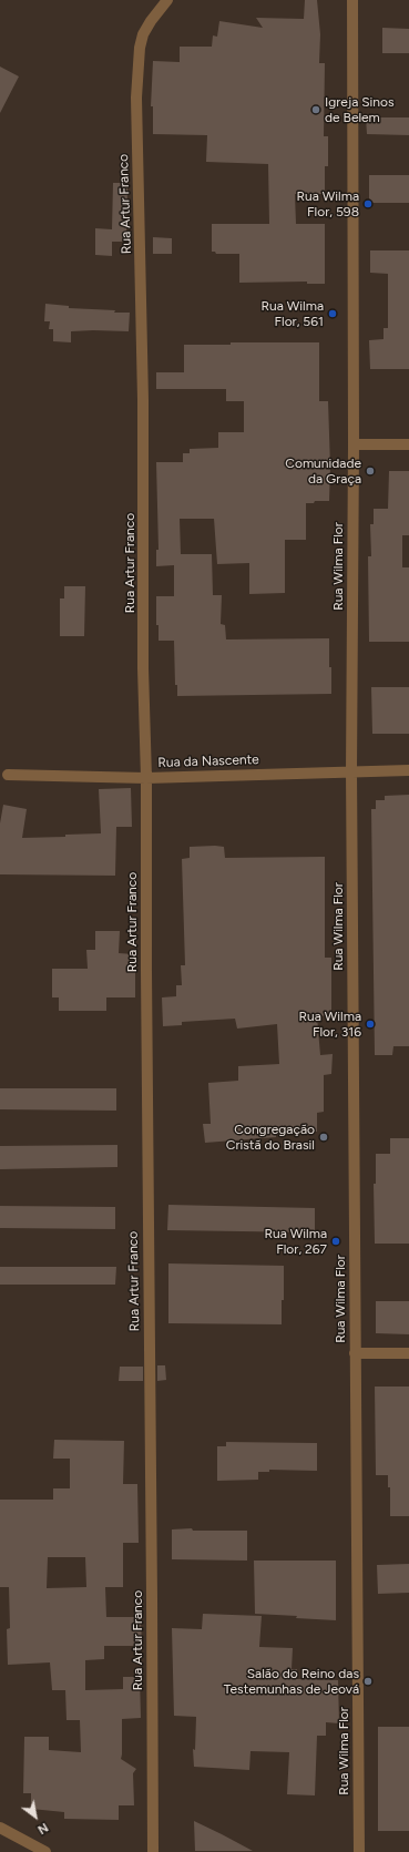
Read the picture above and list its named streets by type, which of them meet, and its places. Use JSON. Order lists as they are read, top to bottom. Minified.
{"streets":{"street":["Rua Artur Franco","Rua Wilma Flor","Rua da Nascente"]},"crossings":[["Rua Artur Franco","Rua da Nascente"],["Rua Wilma Flor","Rua da Nascente"]],"places":["Igreja Sinos de Belem","Rua Wilma Flor, 598","Rua Wilma Flor, 561","Comunidade da Graça","Rua Wilma Flor, 316","Congregação Cristã do Brasil","Rua Wilma Flor, 267","Salão do Reino das Testemunhas de Jeová"],"north":"bottom right"}
